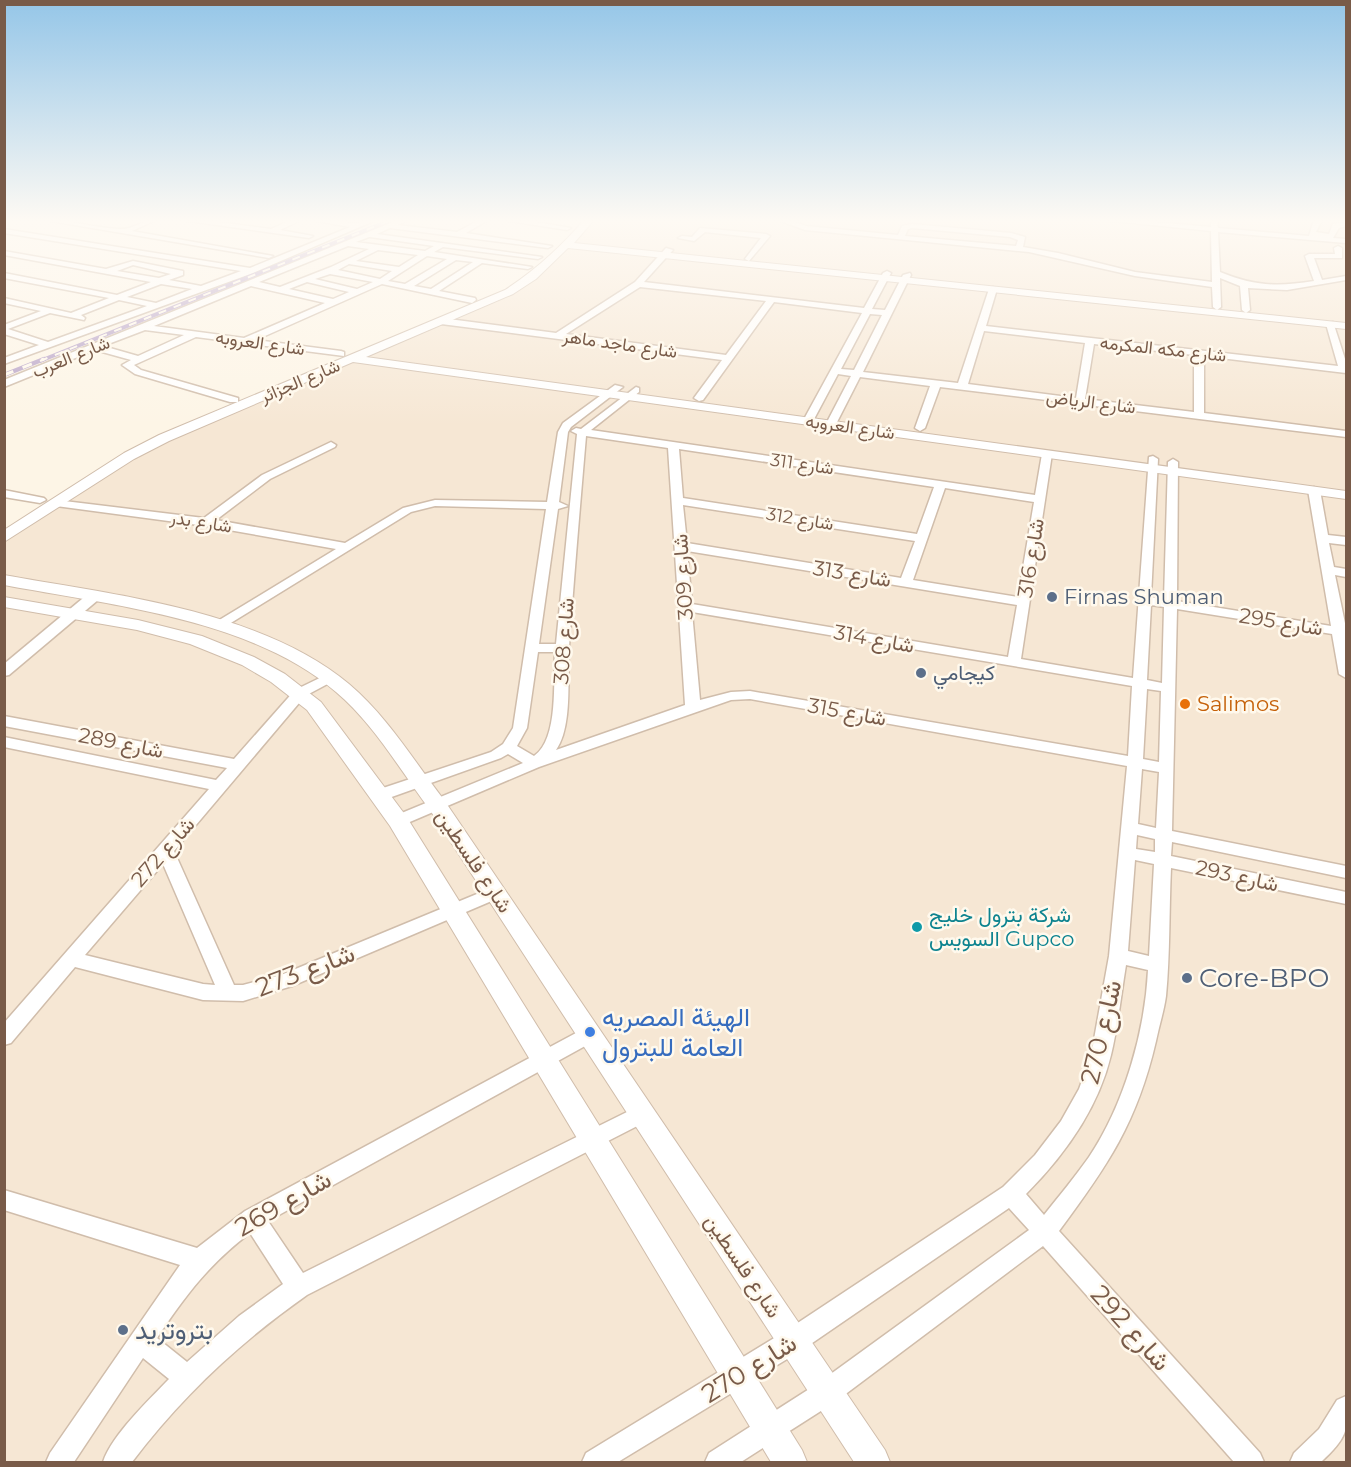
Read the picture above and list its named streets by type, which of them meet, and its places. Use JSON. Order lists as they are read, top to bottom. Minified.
{"streets":{"street":["شارع العروبه","شارع ماجد ماهر","شارع مكه المكرمه","شارع العرب","شارع الجزائر","شارع الرياض","شارع 311","شارع 312","شارع بدر","شارع 316","شارع 313","شارع 309","شارع 295","شارع 314","شارع 308","شارع 315","شارع 289","شارع 272","شارع فلسطين","شارع 293","شارع 273","شارع 270","شارع 269","شارع 292"]},"crossings":[["شارع العروبه","شارع العرب"],["شارع العروبه","شارع الجزائر"],["شارع العروبه","شارع 316"],["شارع العروبه","شارع 270"],["شارع ماجد ماهر","شارع الجزائر"],["شارع الجزائر","شارع بدر"],["شارع 311","شارع 316"],["شارع 311","شارع 309"],["شارع 311","شارع 308"],["شارع 312","شارع 309"],["شارع 316","شارع 313"],["شارع 316","شارع 314"],["شارع 313","شارع 309"],["شارع 309","شارع 314"],["شارع 309","شارع 315"],["شارع 295","شارع 270"],["شارع 314","شارع 270"],["شارع 308","شارع 315"],["شارع 308","شارع فلسطين"],["شارع 315","شارع 270"],["شارع 289","شارع 272"],["شارع 272","شارع فلسطين"],["شارع 272","شارع 273"],["شارع فلسطين","شارع 273"],["شارع فلسطين","شارع 270"],["شارع فلسطين","شارع 269"],["شارع 293","شارع 270"],["شارع 270","شارع 292"]],"places":["Firnas Shuman","كيجامي","Salimos","شركة بترول خليج السويس Gupco","Core-BPO","الهيئة المصريه العامة للبترول","بتروتريد"]}
